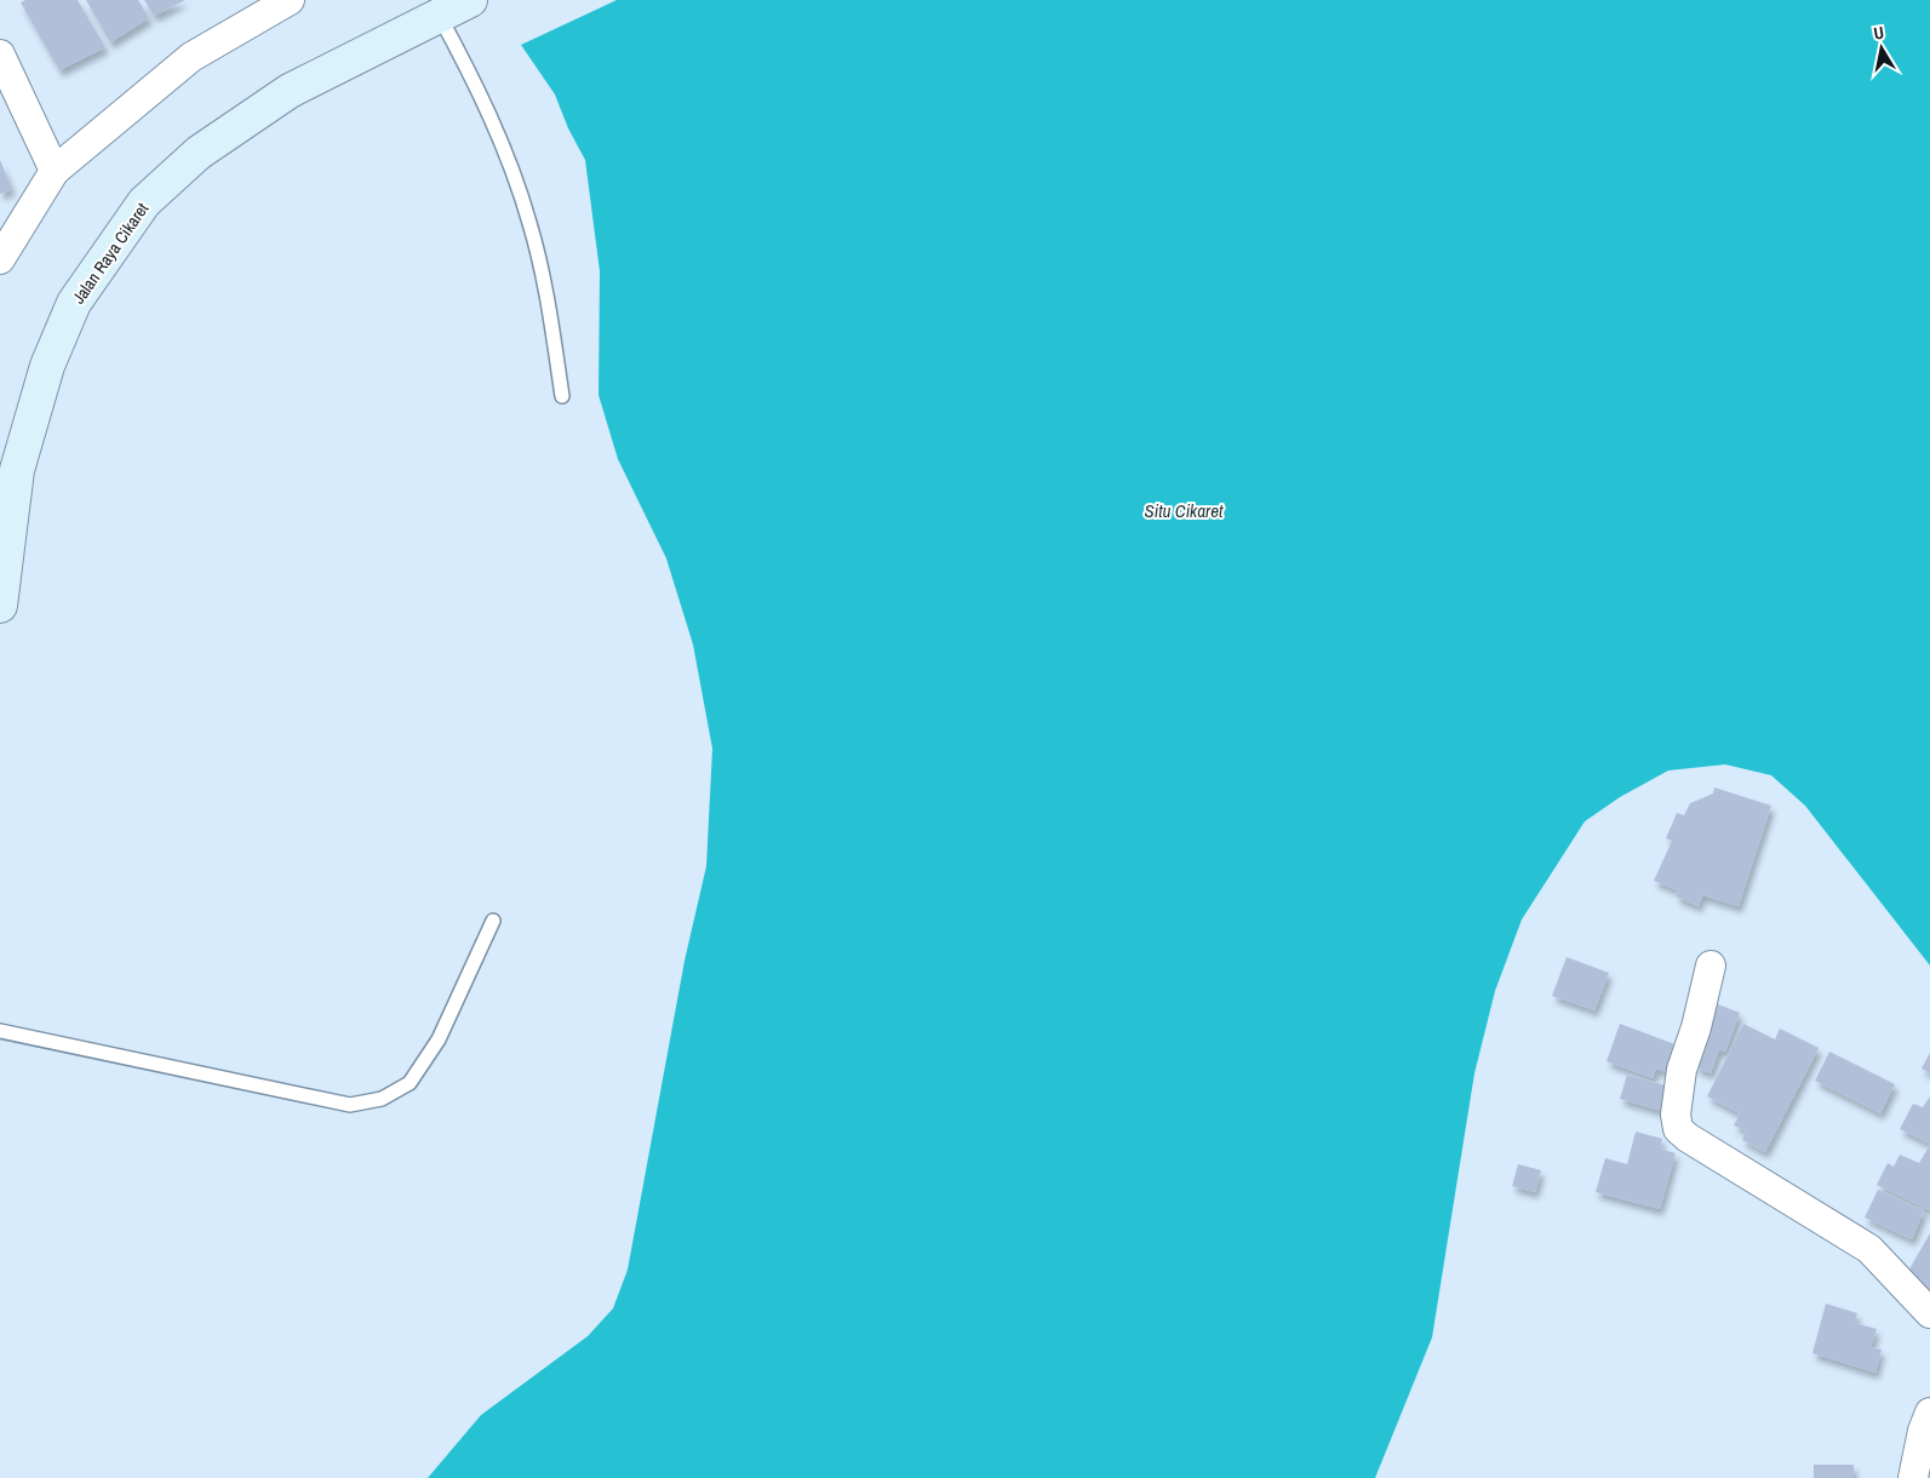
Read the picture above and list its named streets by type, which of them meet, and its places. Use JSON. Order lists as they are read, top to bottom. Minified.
{"streets":{"main road":["Jalan Raya Cikaret"]},"water":["Situ Cikaret"],"north":"top"}
